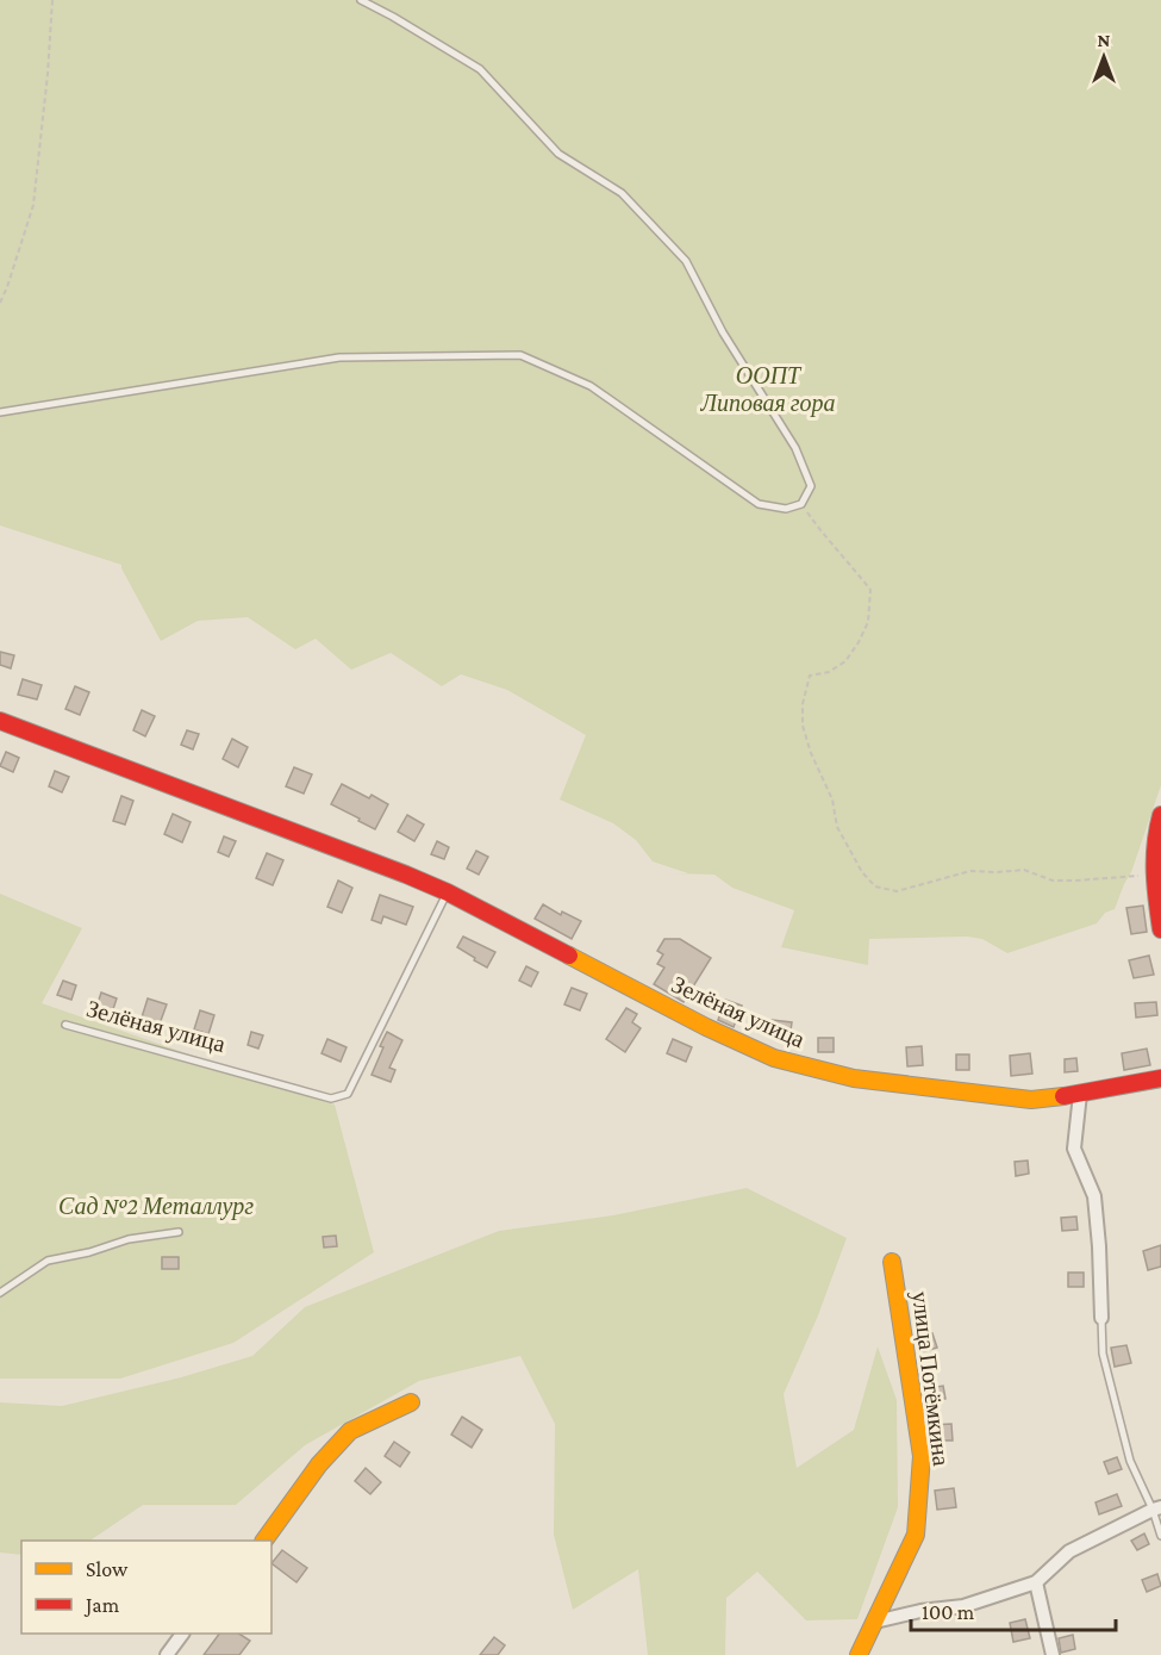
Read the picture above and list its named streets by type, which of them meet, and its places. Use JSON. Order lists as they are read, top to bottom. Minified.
{"streets":{"street":["Зелёная улица","улица Потёмкина"]},"parks":["ООПТ Липовая гора","Сад №2 Металлург"],"legend":["Slow","Jam"],"scale_bar":"100 m","north":"top"}
